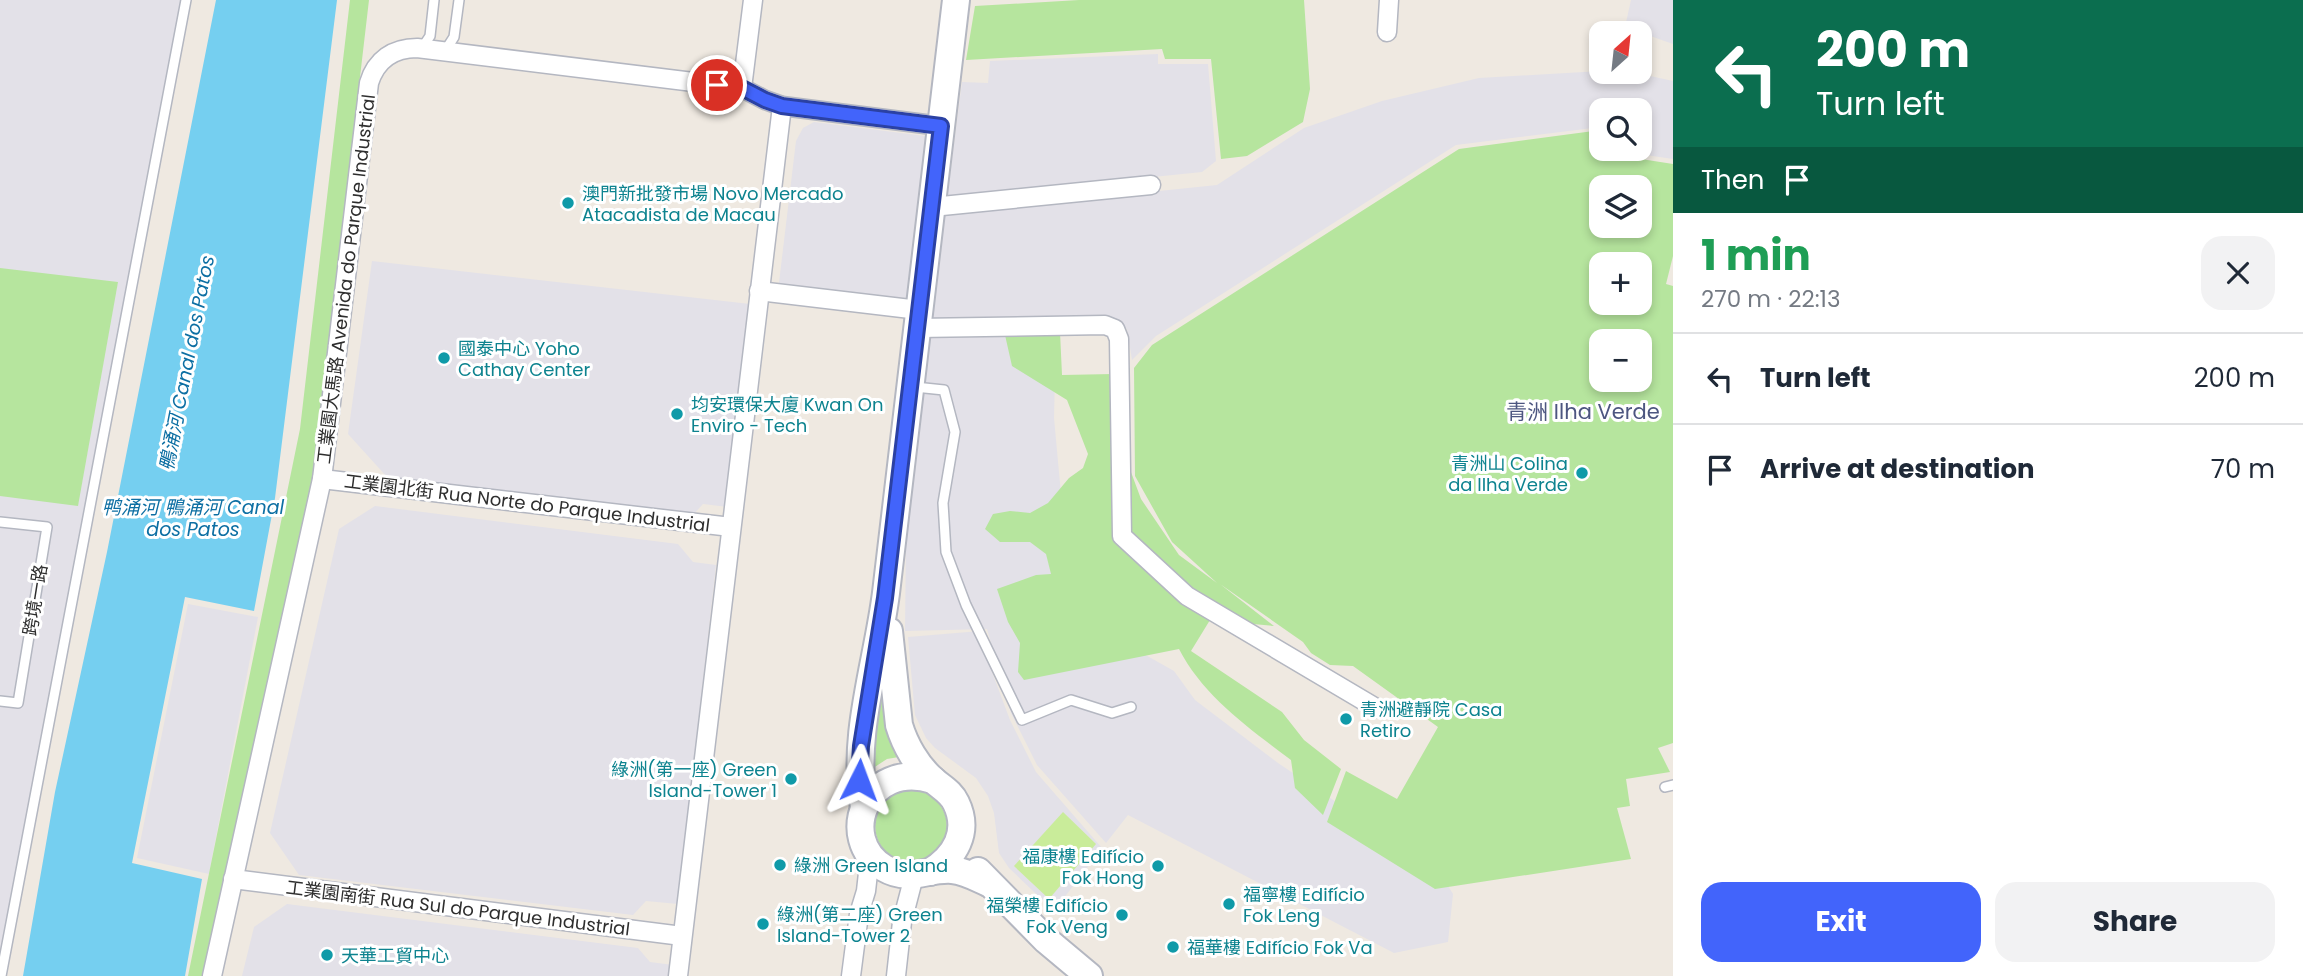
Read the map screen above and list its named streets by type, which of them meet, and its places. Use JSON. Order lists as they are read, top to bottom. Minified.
{"streets":{"street":["工業園大馬路 Avenida do Parque Industrial","工業園北街 Rua Norte do Parque Industrial","工業園南街 Rua Sul do Parque Industrial"],"lane":["跨境一路"]},"crossings":[["工業園大馬路 Avenida do Parque Industrial","工業園北街 Rua Norte do Parque Industrial"],["工業園大馬路 Avenida do Parque Industrial","工業園南街 Rua Sul do Parque Industrial"]],"districts":["青洲 Ilha Verde"],"water":["鴨涌河 Canal dos Patos","鸭涌河 鴨涌河 Canal dos Patos"],"places":["澳門新批發市場 Novo Mercado Atacadista de Macau","國泰中心 Yoho Cathay Center","均安環保大廈 Kwan On Enviro - Tech","青洲山 Colina da Ilha Verde","青洲避靜院 Casa Retiro","綠洲(第一座) Green Island-Tower 1","綠洲 Green Island","福康樓 Edifício Fok Hong","福寧樓 Edifício Fok Leng","福榮樓 Edifício Fok Veng","綠洲(第二座) Green Island-Tower 2","福華樓 Edifício Fok Va","天華工貿中心"],"north":"top right","page":{"turn":["200 m","Turn left"],"map_buttons":["+","−"],"then":"Then","heading":["1 min","270 m · 22:13"],"list":[{"name":"Turn left","value":"200 m"},{"name":"Arrive at destination","value":"70 m"}],"buttons":["Exit","Share"]}}
